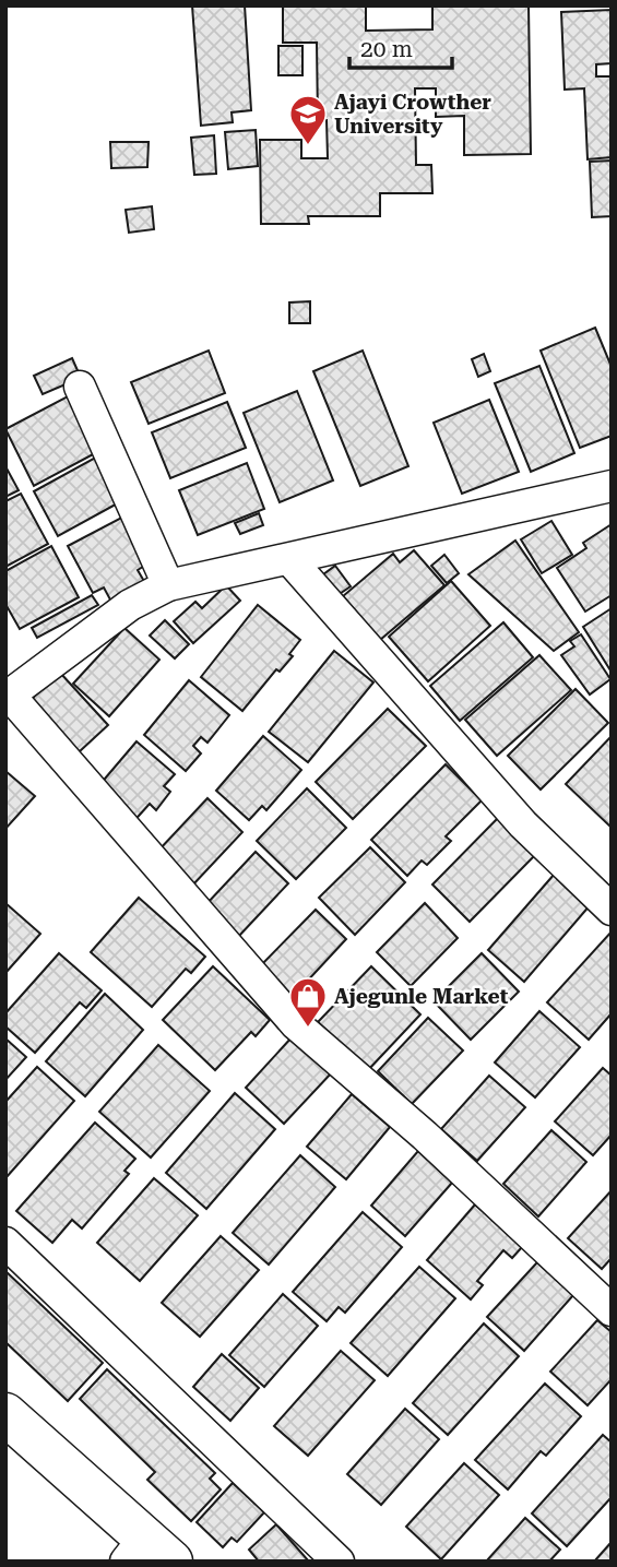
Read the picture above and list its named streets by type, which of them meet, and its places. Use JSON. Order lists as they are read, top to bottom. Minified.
{"places":{"school or university":["Ajayi Crowther University"],"shop":["Ajegunle Market"]},"scale_bar":"20 m"}
